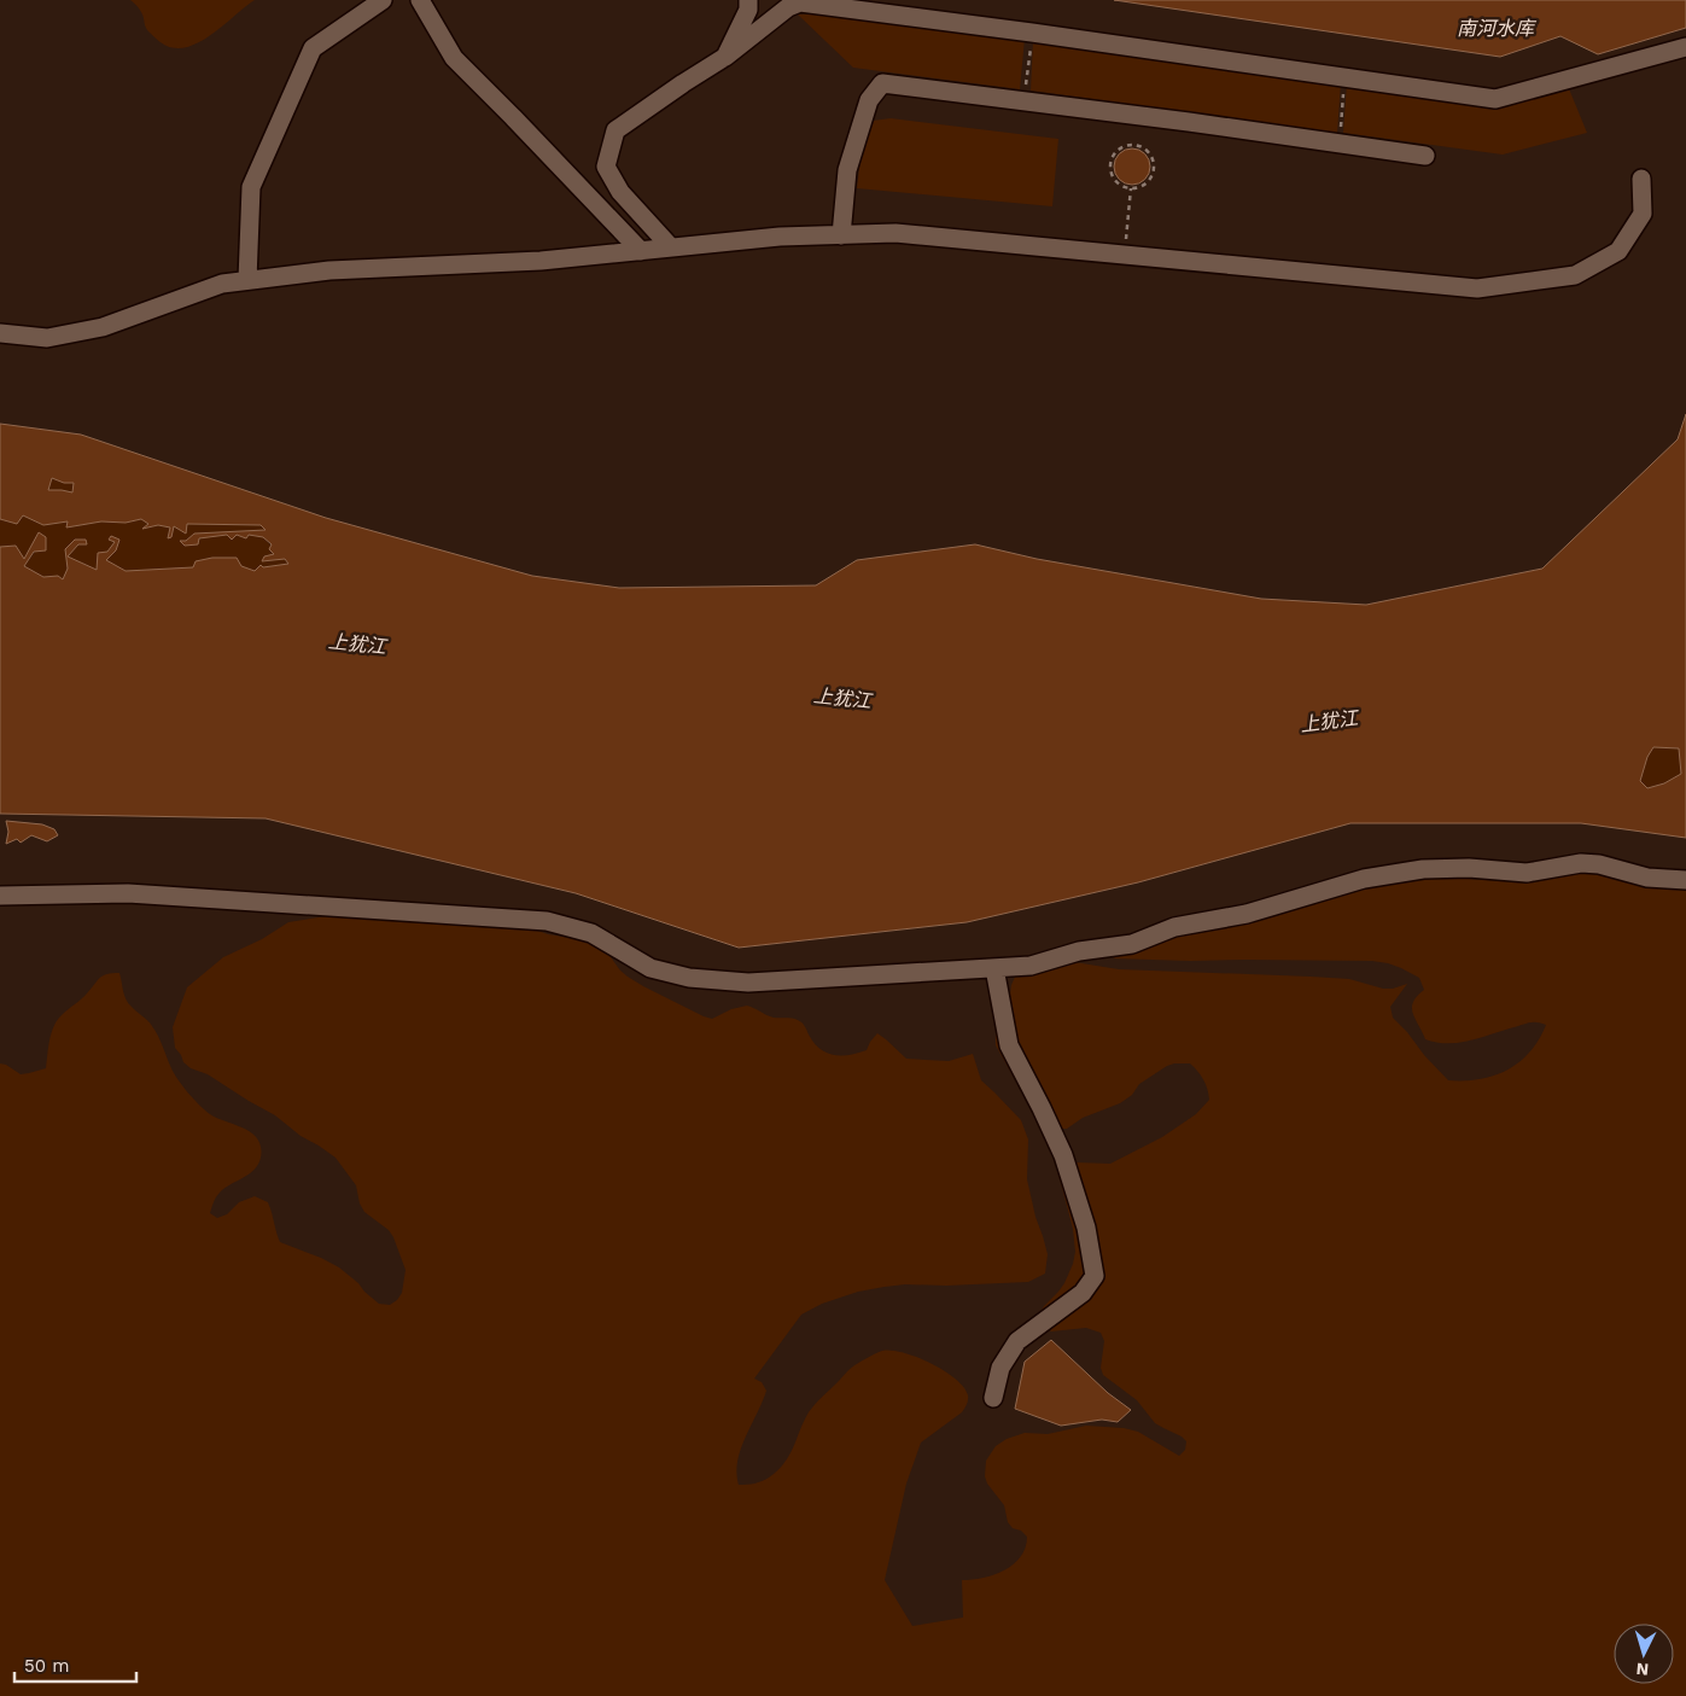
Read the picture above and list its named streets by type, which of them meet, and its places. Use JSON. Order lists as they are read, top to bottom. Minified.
{"water":["南河水库","上犹江"],"scale_bar":"50 m","north":"bottom"}
